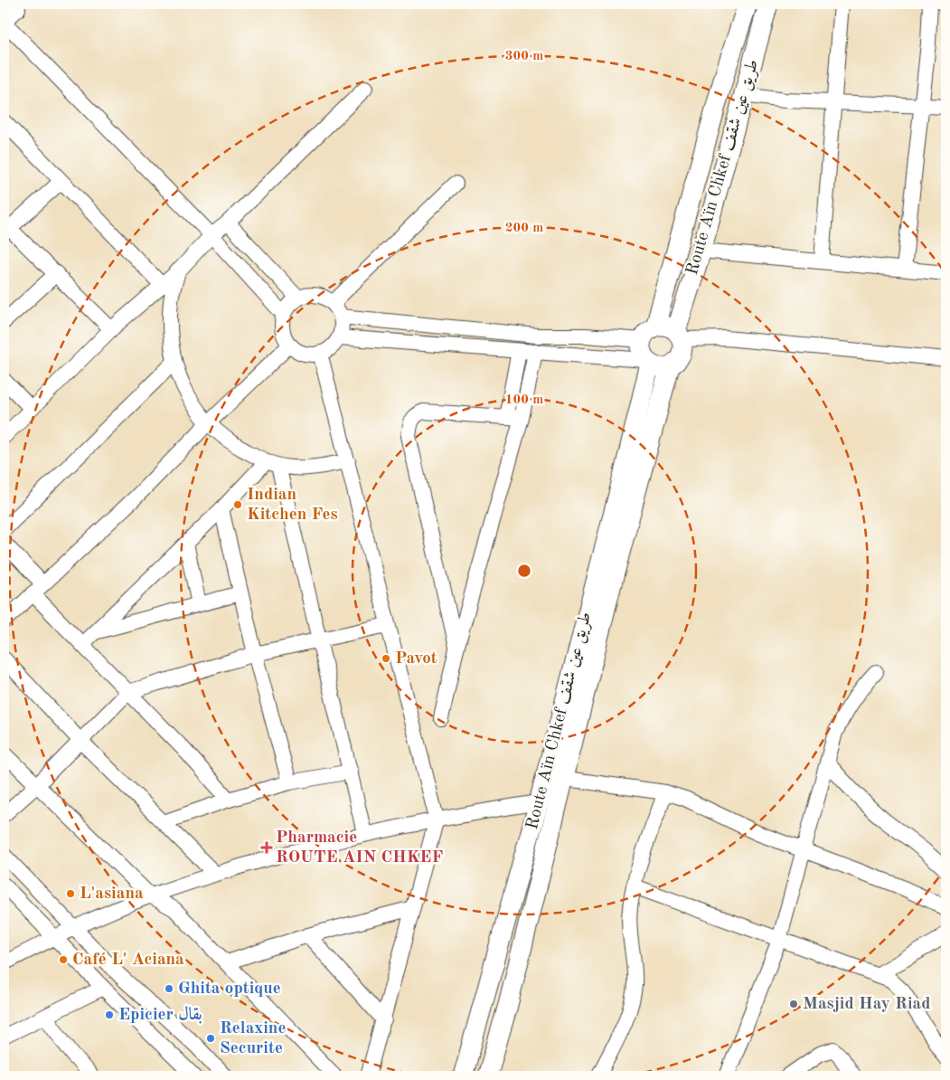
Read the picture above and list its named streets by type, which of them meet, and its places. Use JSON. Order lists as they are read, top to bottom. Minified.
{"streets":{"main road":["Route Aïn Chkef طريق عين شقف"]},"places":{"other":["Indian Kitchen Fes","Pavot","L'asiana","Café L' Aciana","Ghita optique","Masjid Hay Riad","Epicier بقال","Relaxine Securite"],"health":["Pharmacie ROUTE AIN CHKEF"]},"rings":["300 m","200 m","100 m"]}
